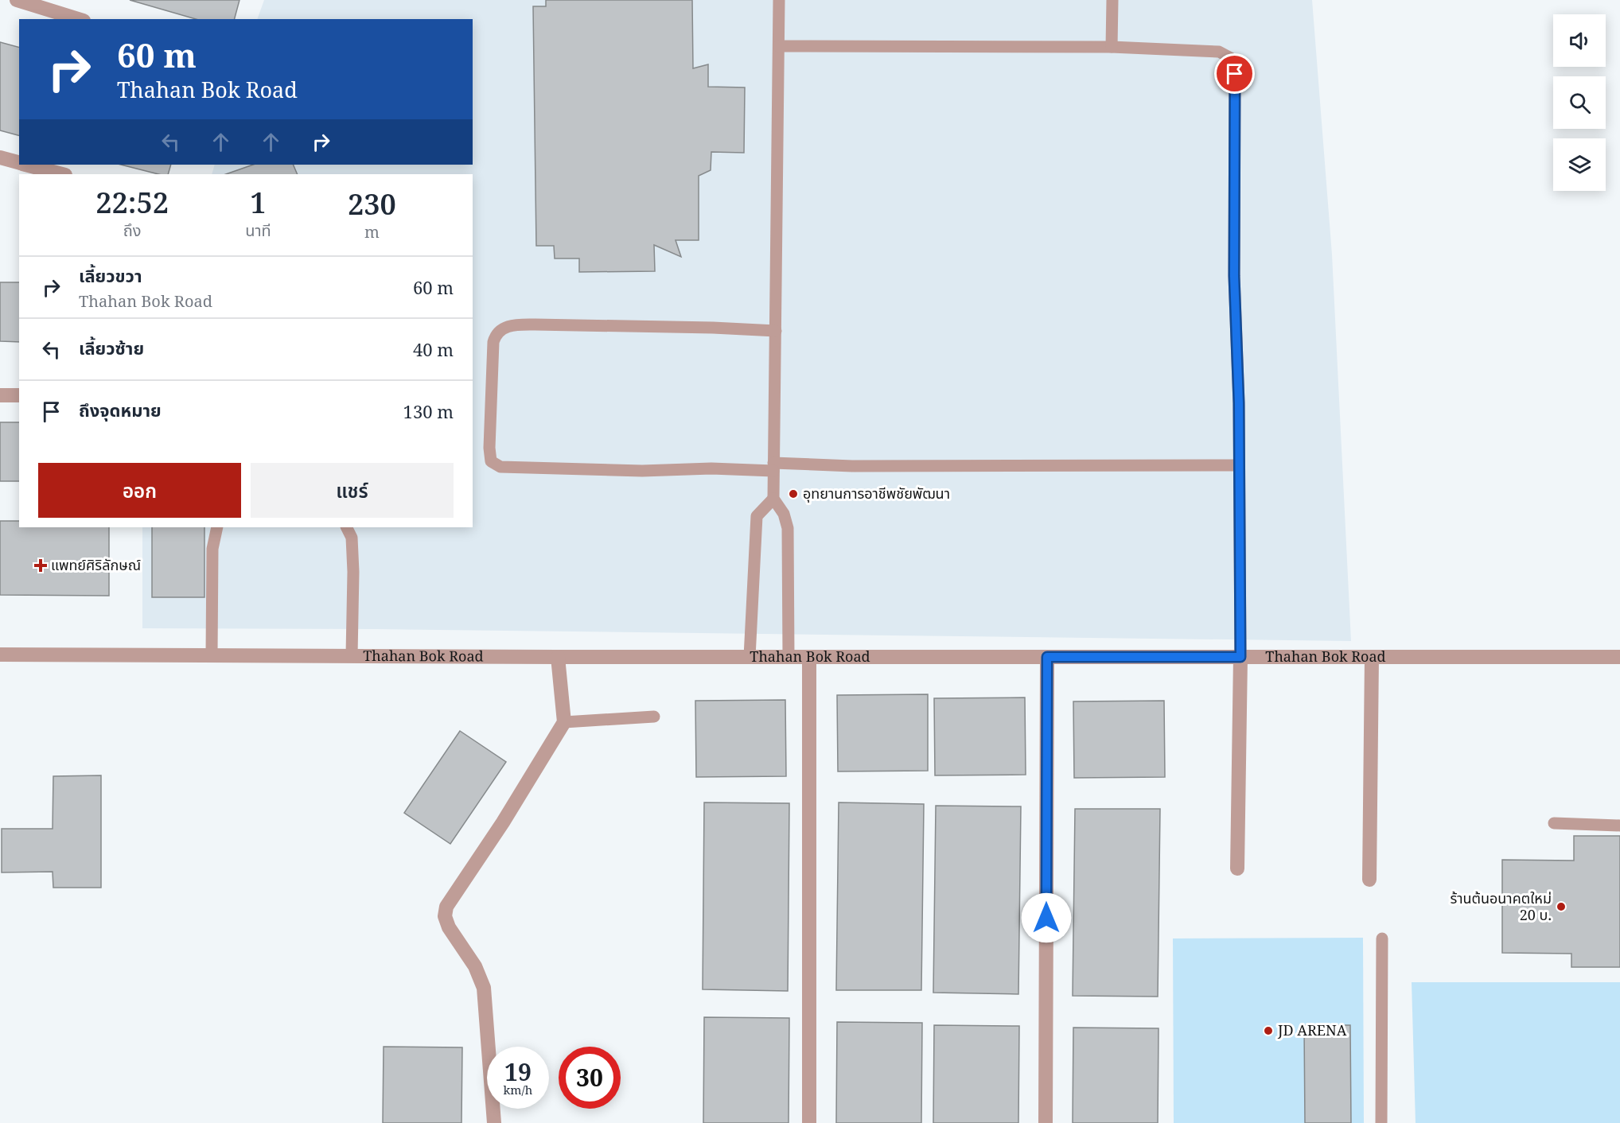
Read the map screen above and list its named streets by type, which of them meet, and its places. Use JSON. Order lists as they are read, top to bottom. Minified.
{"streets":{"street":["Thahan Bok Road"]},"places":{"other":["อุทยานการอาชีพชัยพัฒนา","ร้านต้นอนาคตใหม่ 20 บ.","JD ARENA"],"health":["แพทย์ศิริลักษณ์"]},"page":{"turn":["60 m","Thahan Bok Road"],"eta":["22:52","ถึง","1","นาที","230","m"],"list":[{"name":"เลี้ยวขวา","note":"Thahan Bok Road","value":"60 m"},{"name":"เลี้ยวซ้าย","value":"40 m"},{"name":"ถึงจุดหมาย","value":"130 m"}],"buttons":["ออก","แชร์"],"speed":"19 km/h","limit":"30"}}
